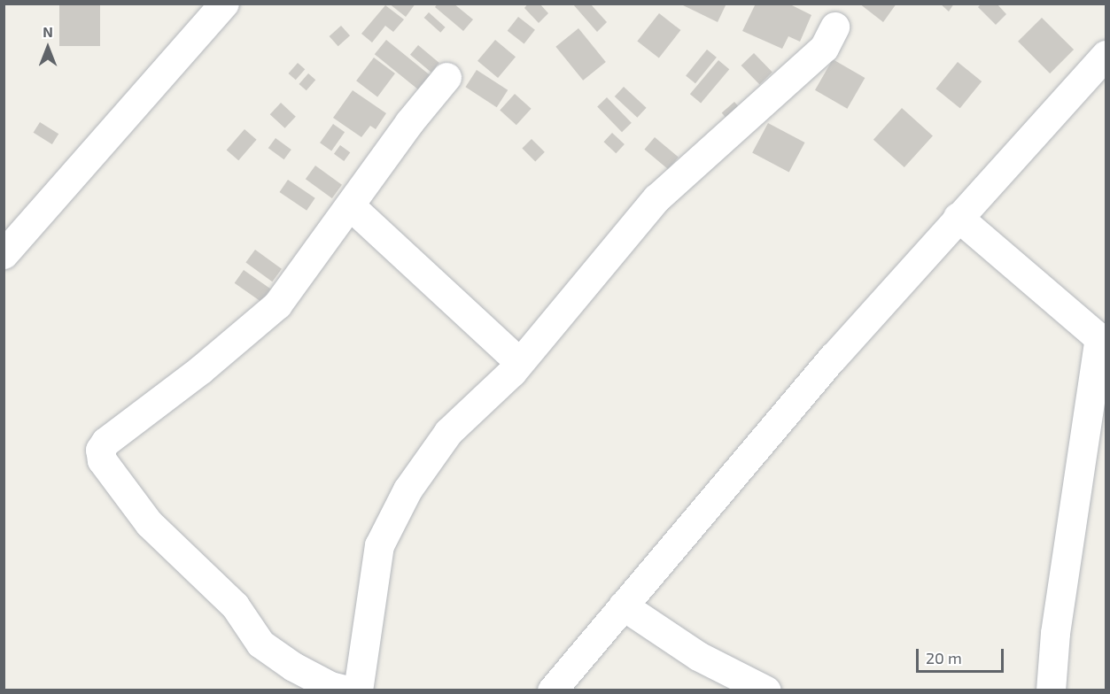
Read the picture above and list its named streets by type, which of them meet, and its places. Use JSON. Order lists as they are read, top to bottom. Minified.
{"scale_bar":"20 m","north":"top"}
